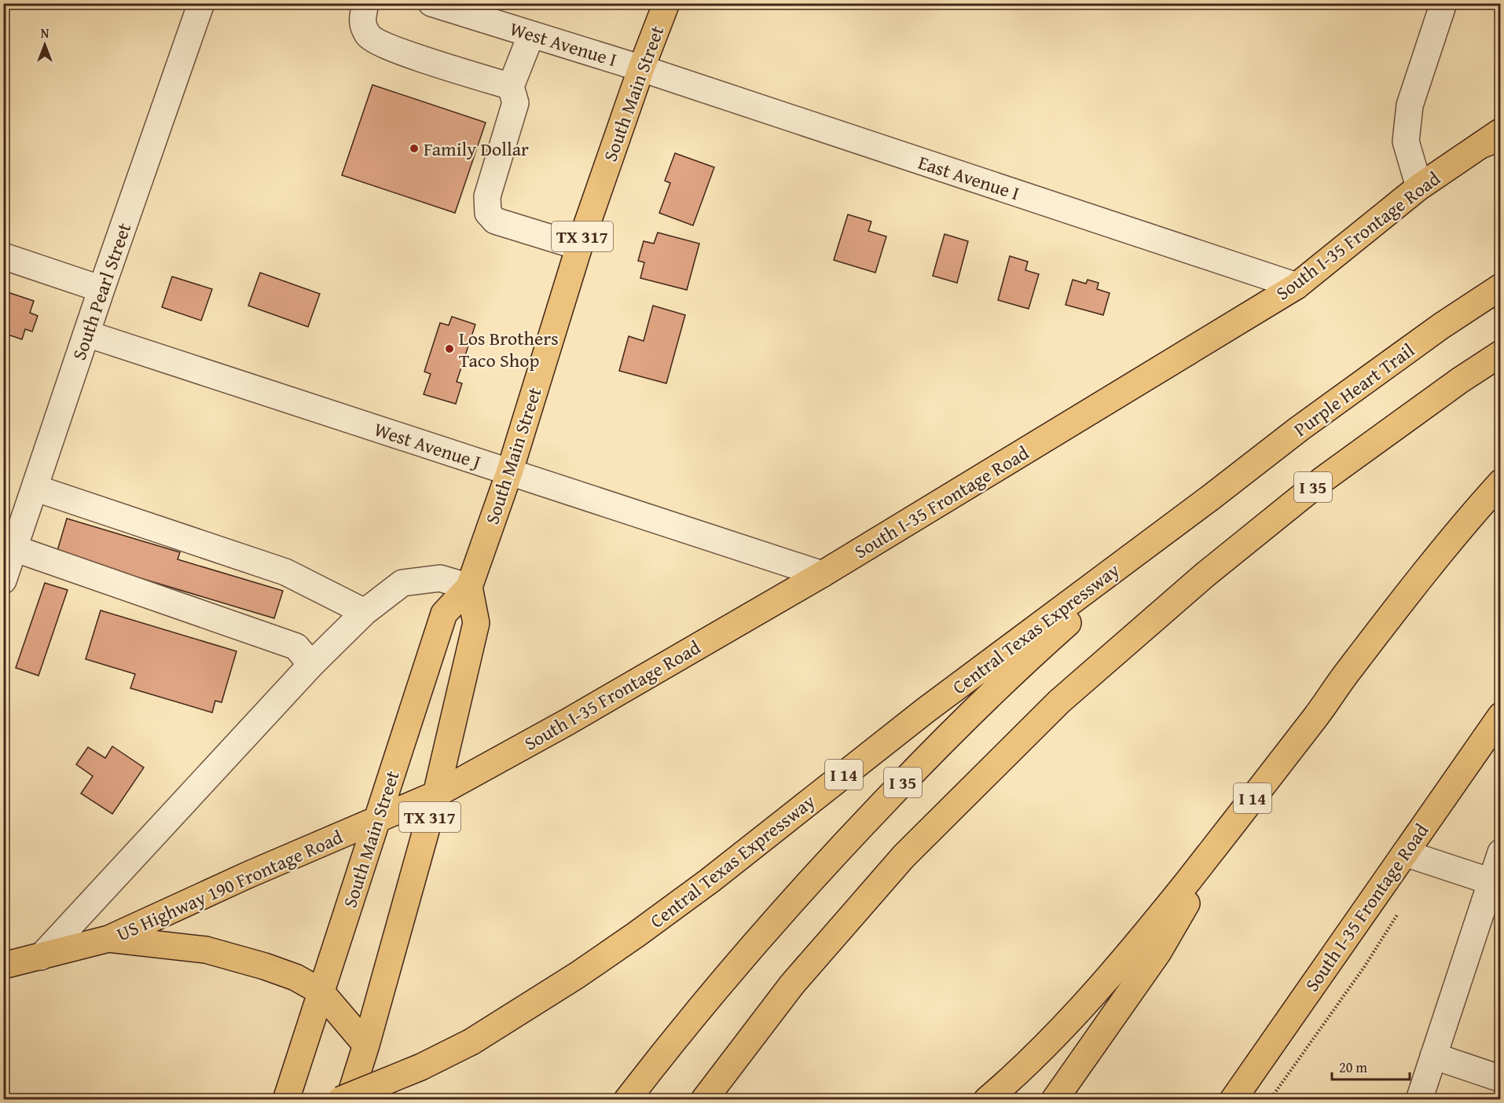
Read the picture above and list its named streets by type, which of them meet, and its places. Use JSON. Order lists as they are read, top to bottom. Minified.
{"streets":{"main road":["South Main Street","South I-35 Frontage Road","TX 317","Purple Heart Trail","I 35","Central Texas Expressway","I 14","US Highway 190 Frontage Road"],"street":["West Avenue I","East Avenue I","South Pearl Street","West Avenue J"]},"crossings":[["West Avenue I","South Main Street"],["West Avenue I","East Avenue I"],["South Main Street","East Avenue I"],["South Main Street","South I-35 Frontage Road"],["South Main Street","TX 317"],["South Main Street","West Avenue J"],["South Main Street","US Highway 190 Frontage Road"],["East Avenue I","South I-35 Frontage Road"],["South I-35 Frontage Road","TX 317"],["South I-35 Frontage Road","West Avenue J"],["South I-35 Frontage Road","US Highway 190 Frontage Road"],["South Pearl Street","West Avenue J"],["Purple Heart Trail","I 35"],["Purple Heart Trail","Central Texas Expressway"],["I 35","Central Texas Expressway"]],"places":["Family Dollar","Los Brothers Taco Shop"],"scale_bar":"20 m","north":"top"}
